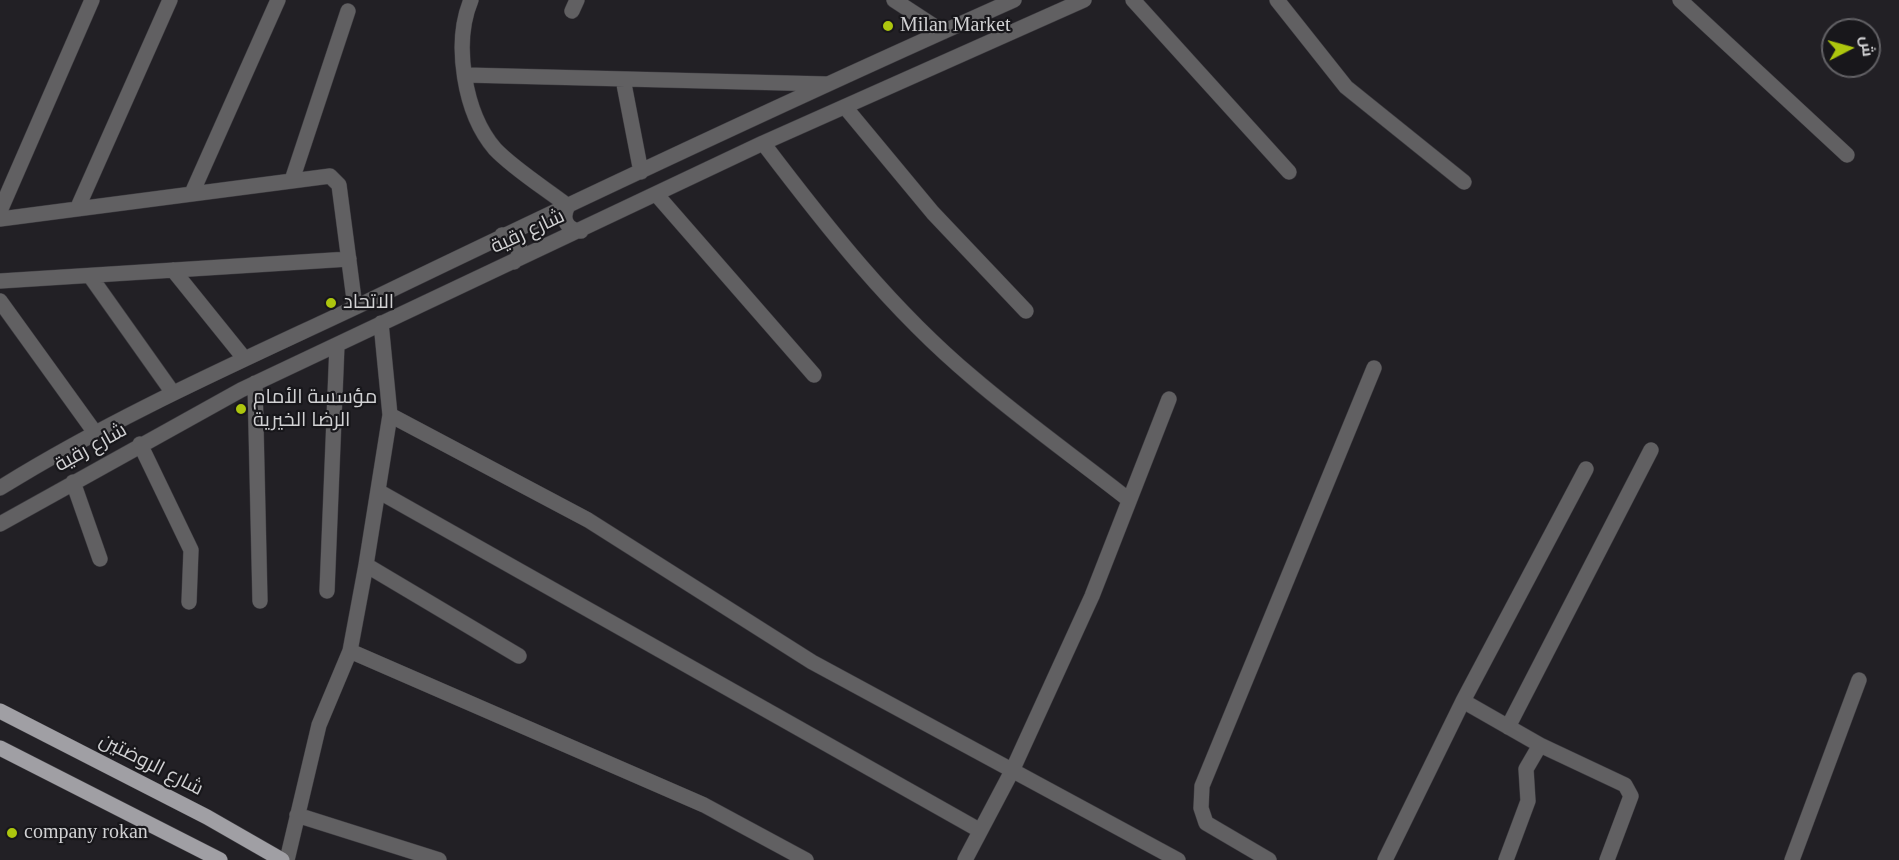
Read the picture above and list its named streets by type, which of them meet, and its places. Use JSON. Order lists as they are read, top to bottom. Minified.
{"streets":{"main road":["شارع الروضتين"],"street":["شارع رقية"]},"places":["Milan Market","الاتحاد","مؤسسة الأمام الرضا الخيرية","company rokan"],"north":"right"}
